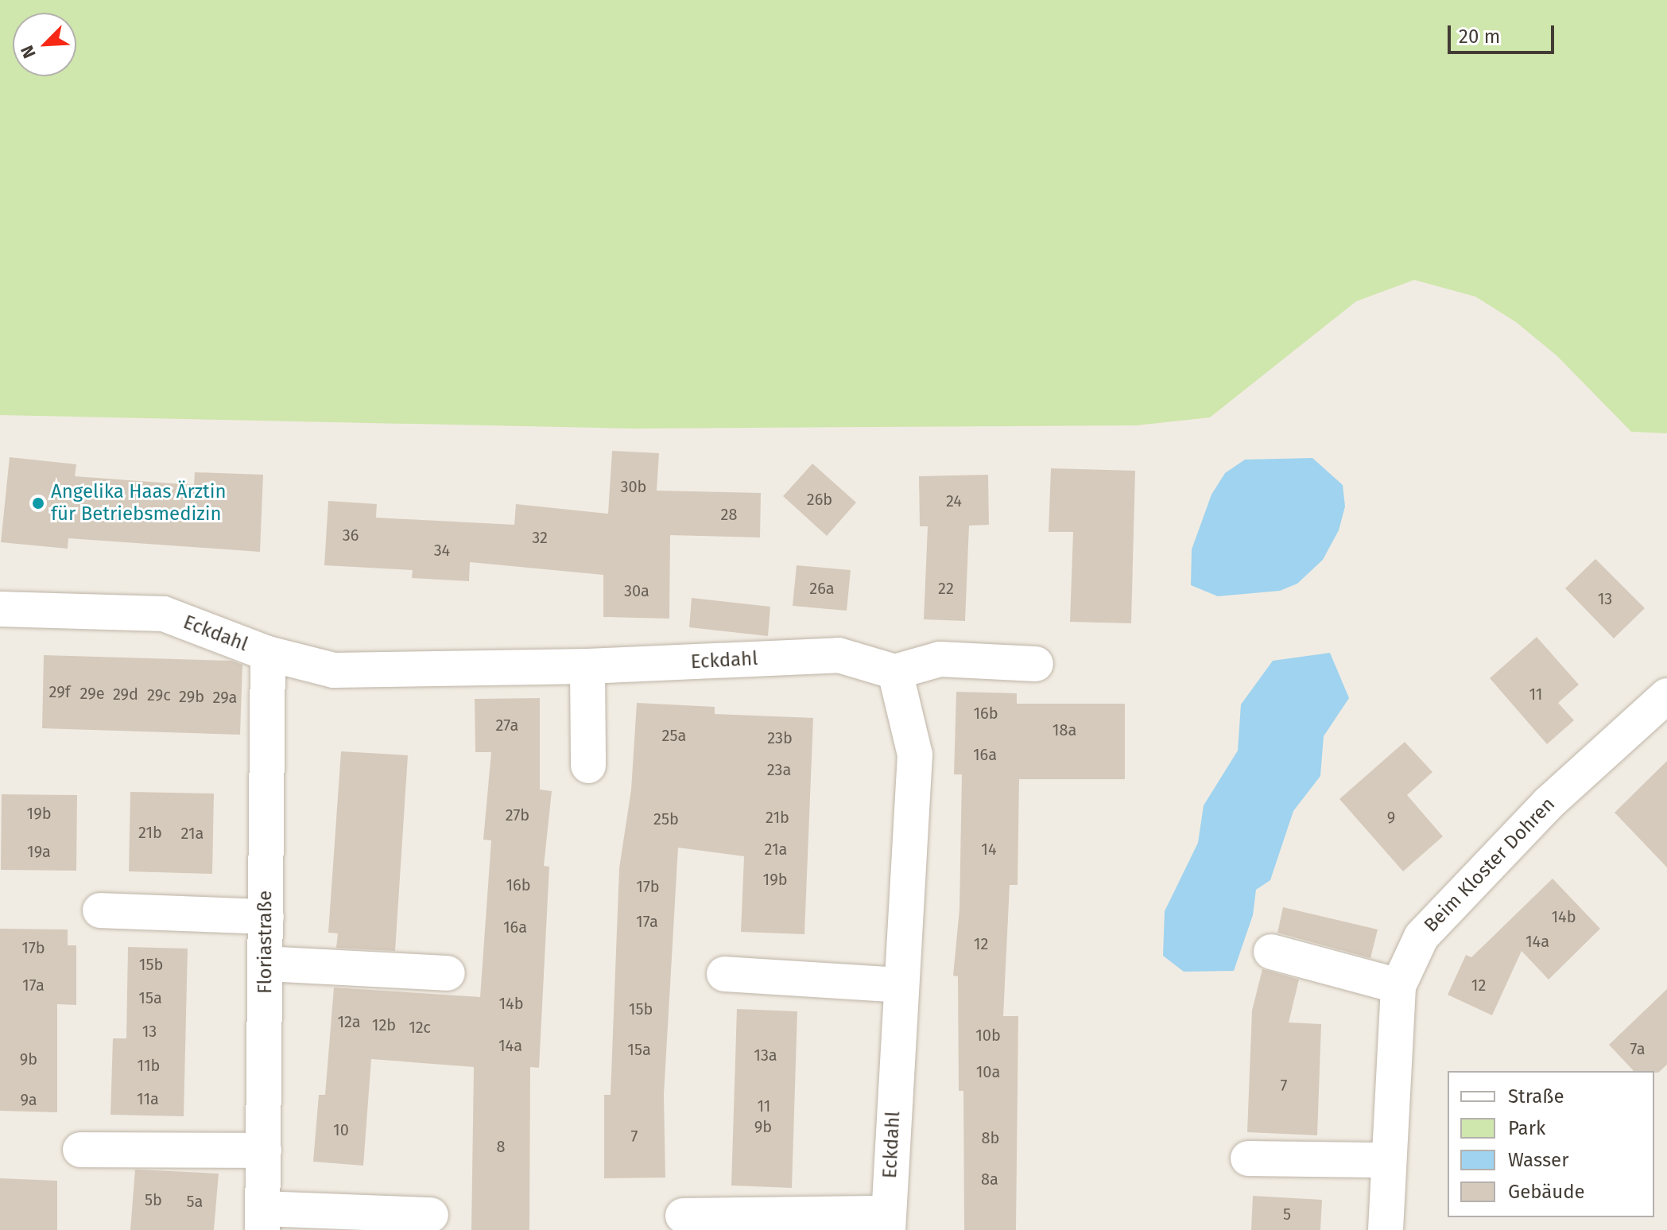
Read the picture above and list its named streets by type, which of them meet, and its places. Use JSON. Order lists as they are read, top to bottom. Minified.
{"streets":{"street":["Eckdahl","Beim Kloster Dohren","Floriastraße"]},"crossings":[["Eckdahl","Floriastraße"]],"places":["Angelika Haas Ärztin für Betriebsmedizin"],"house_numbers":["30b","26b","24","28","36","32","34","26a","22","30a","13","29f","29e","29d","11","29c","29b","29a","16b","27a","18a","25a","23b","16a","23a","19b","27b","21b","9","25b","21b","21a","21a","14","19a","19b","16b","17b","14b","17a","16a","14a","12","17b","15b","17a","12","15a","14b","15b","12a","12b","12c","13","10b","14a","7a","15a","13a","9b","11b","10a","7","11a","9a","11","9b","10","7","8b","8","8a","5b","5a","5"],"legend":["Straße","Park","Wasser","Gebäude"],"scale_bar":"20 m","north":"bottom left"}
